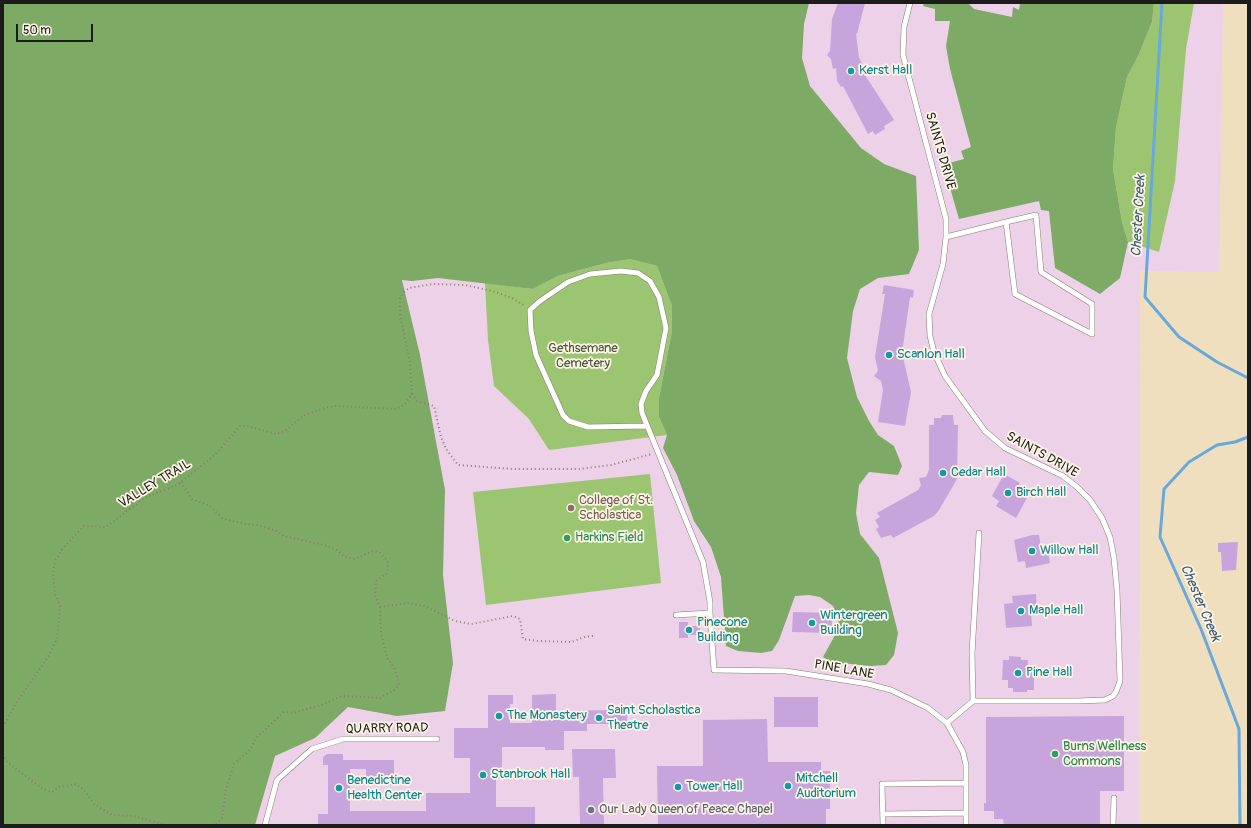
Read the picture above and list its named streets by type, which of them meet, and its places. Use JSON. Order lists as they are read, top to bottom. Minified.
{"streets":{"lane":["SAINTS DRIVE","PINE LANE","QUARRY ROAD"],"path":["VALLEY TRAIL"]},"water":["Chester Creek"],"parks":["Gethsemane Cemetery"],"places":["Kerst Hall","Scanlon Hall","Cedar Hall","Birch Hall","College of St. Scholastica","Harkins Field","Willow Hall","Maple Hall","Wintergreen Building","Pinecone Building","Pine Hall","The Monastery","Saint Scholastica Theatre","Burns Wellness Commons","Stanbrook Hall","Mitchell Auditorium","Tower Hall","Benedictine Health Center","Our Lady Queen of Peace Chapel"],"scale_bar":"50 m"}
